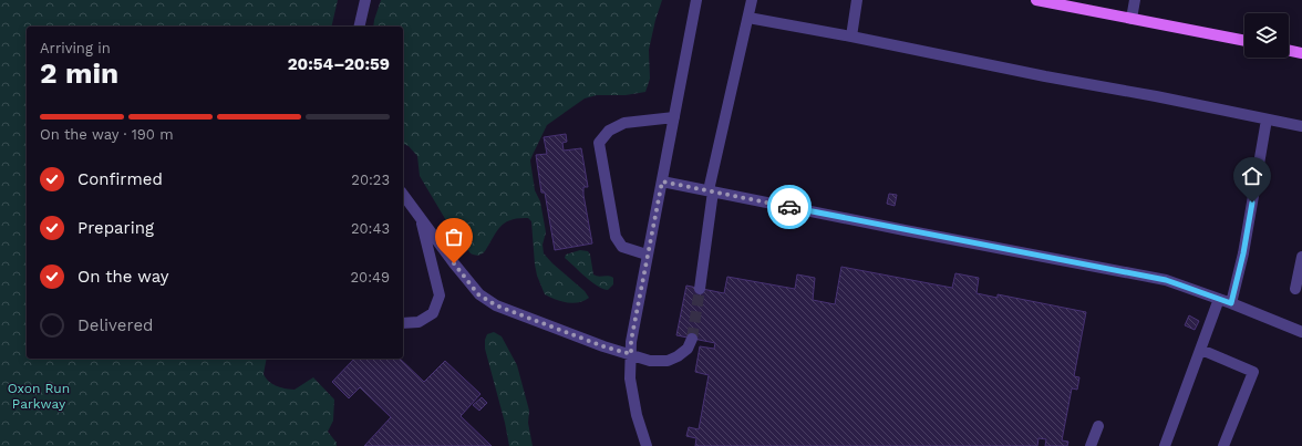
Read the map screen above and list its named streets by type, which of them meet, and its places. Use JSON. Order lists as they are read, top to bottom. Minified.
{"parks":["Oxon Run Parkway"],"page":{"heading":["2 min","Arriving in","20:54–20:59"],"bar":"On the way · 190 m","list":[["Confirmed","20:23"],["Preparing","20:43"],["On the way","20:49"],"Delivered"]}}
